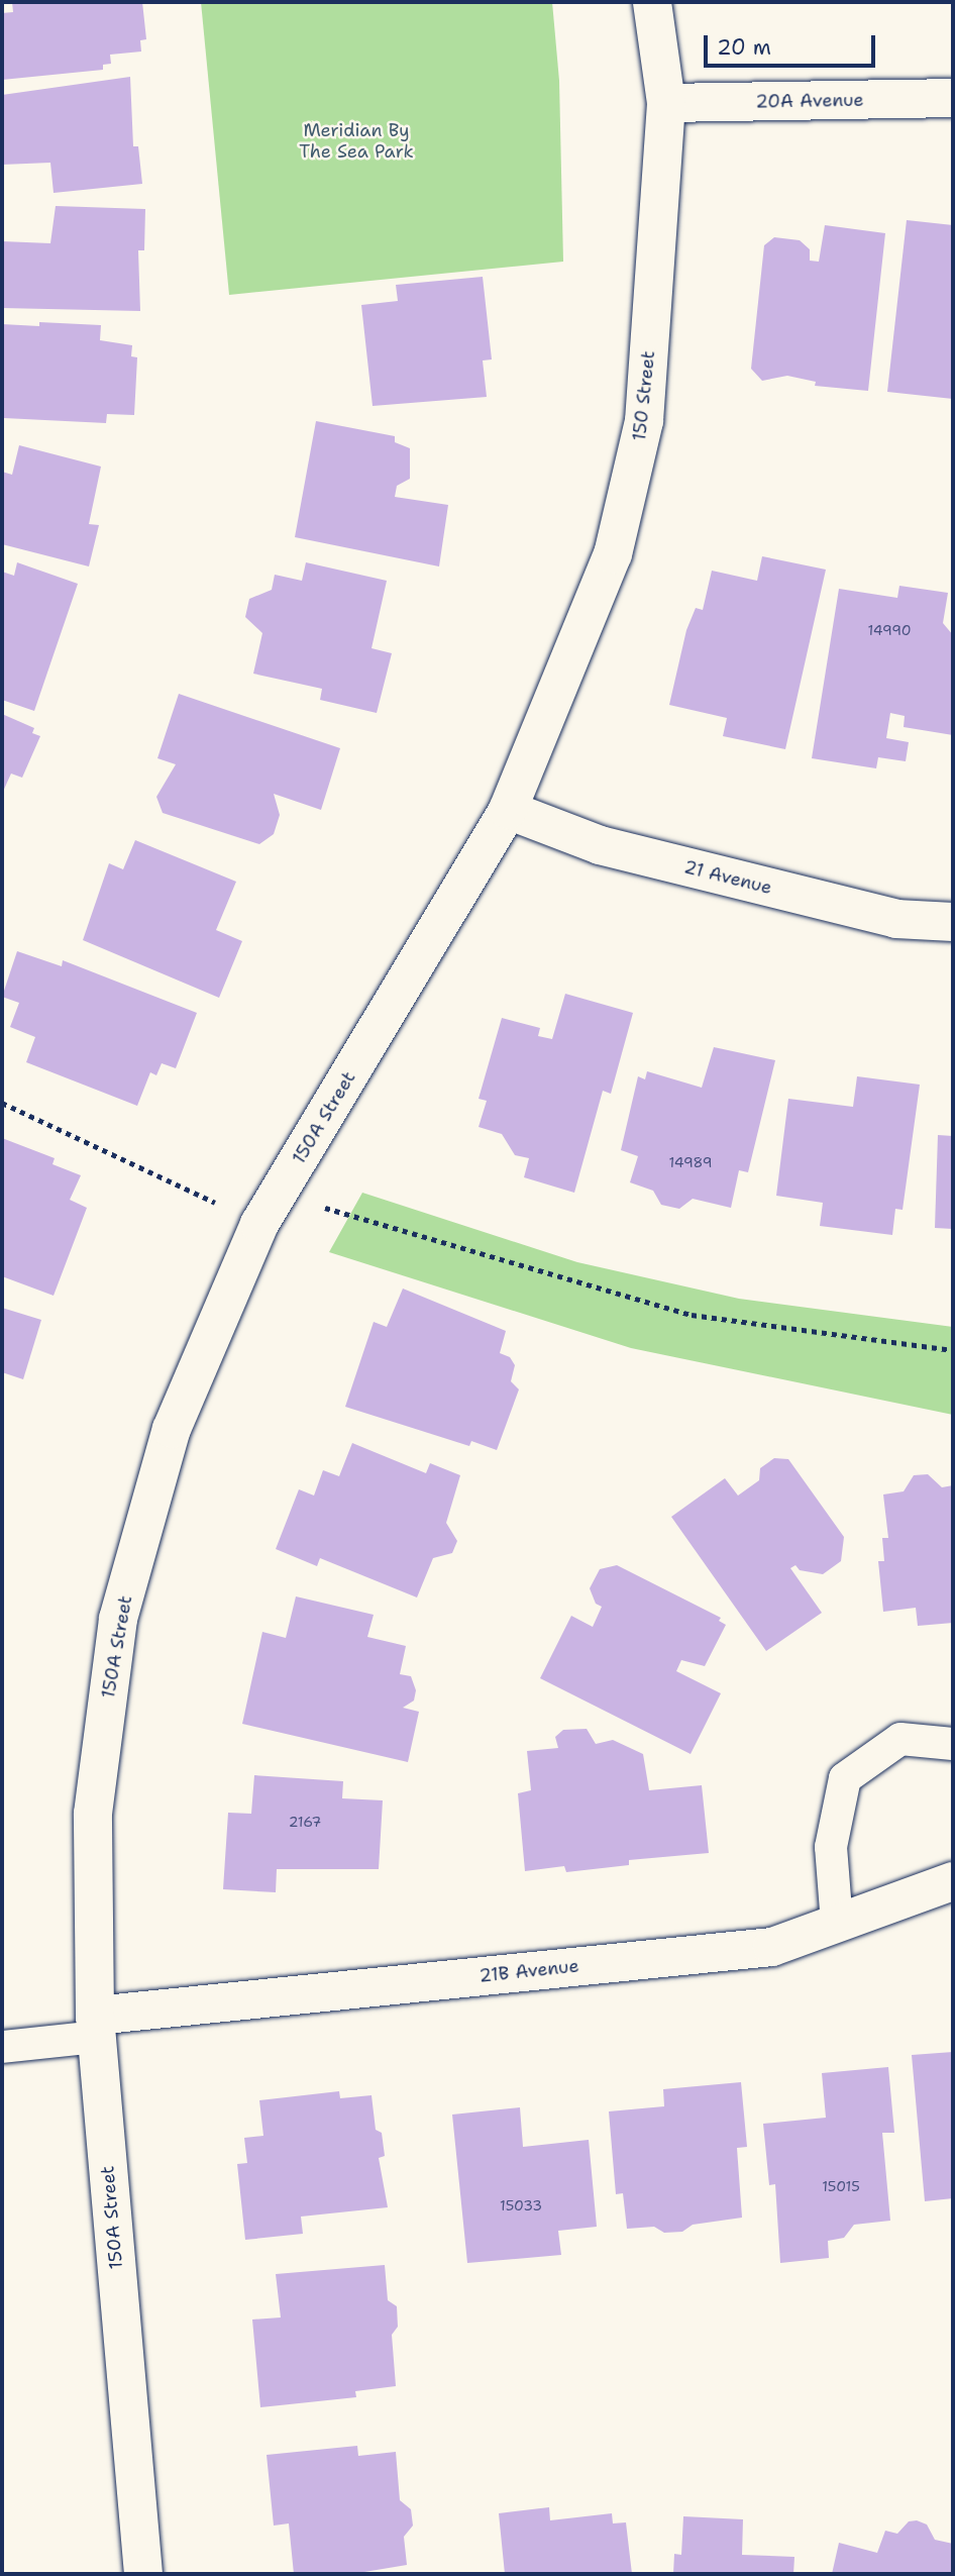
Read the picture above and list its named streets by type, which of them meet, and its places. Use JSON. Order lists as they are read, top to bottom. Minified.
{"streets":{"street":["20A Avenue","150 Street","21 Avenue","150A Street","21B Avenue"]},"crossings":[["20A Avenue","150 Street"],["150 Street","21 Avenue"],["150 Street","150A Street"],["21 Avenue","150A Street"],["150A Street","21B Avenue"]],"parks":["Meridian By The Sea Park"],"house_numbers":["14990","14989","2167","15015","15033"],"scale_bar":"20 m"}
